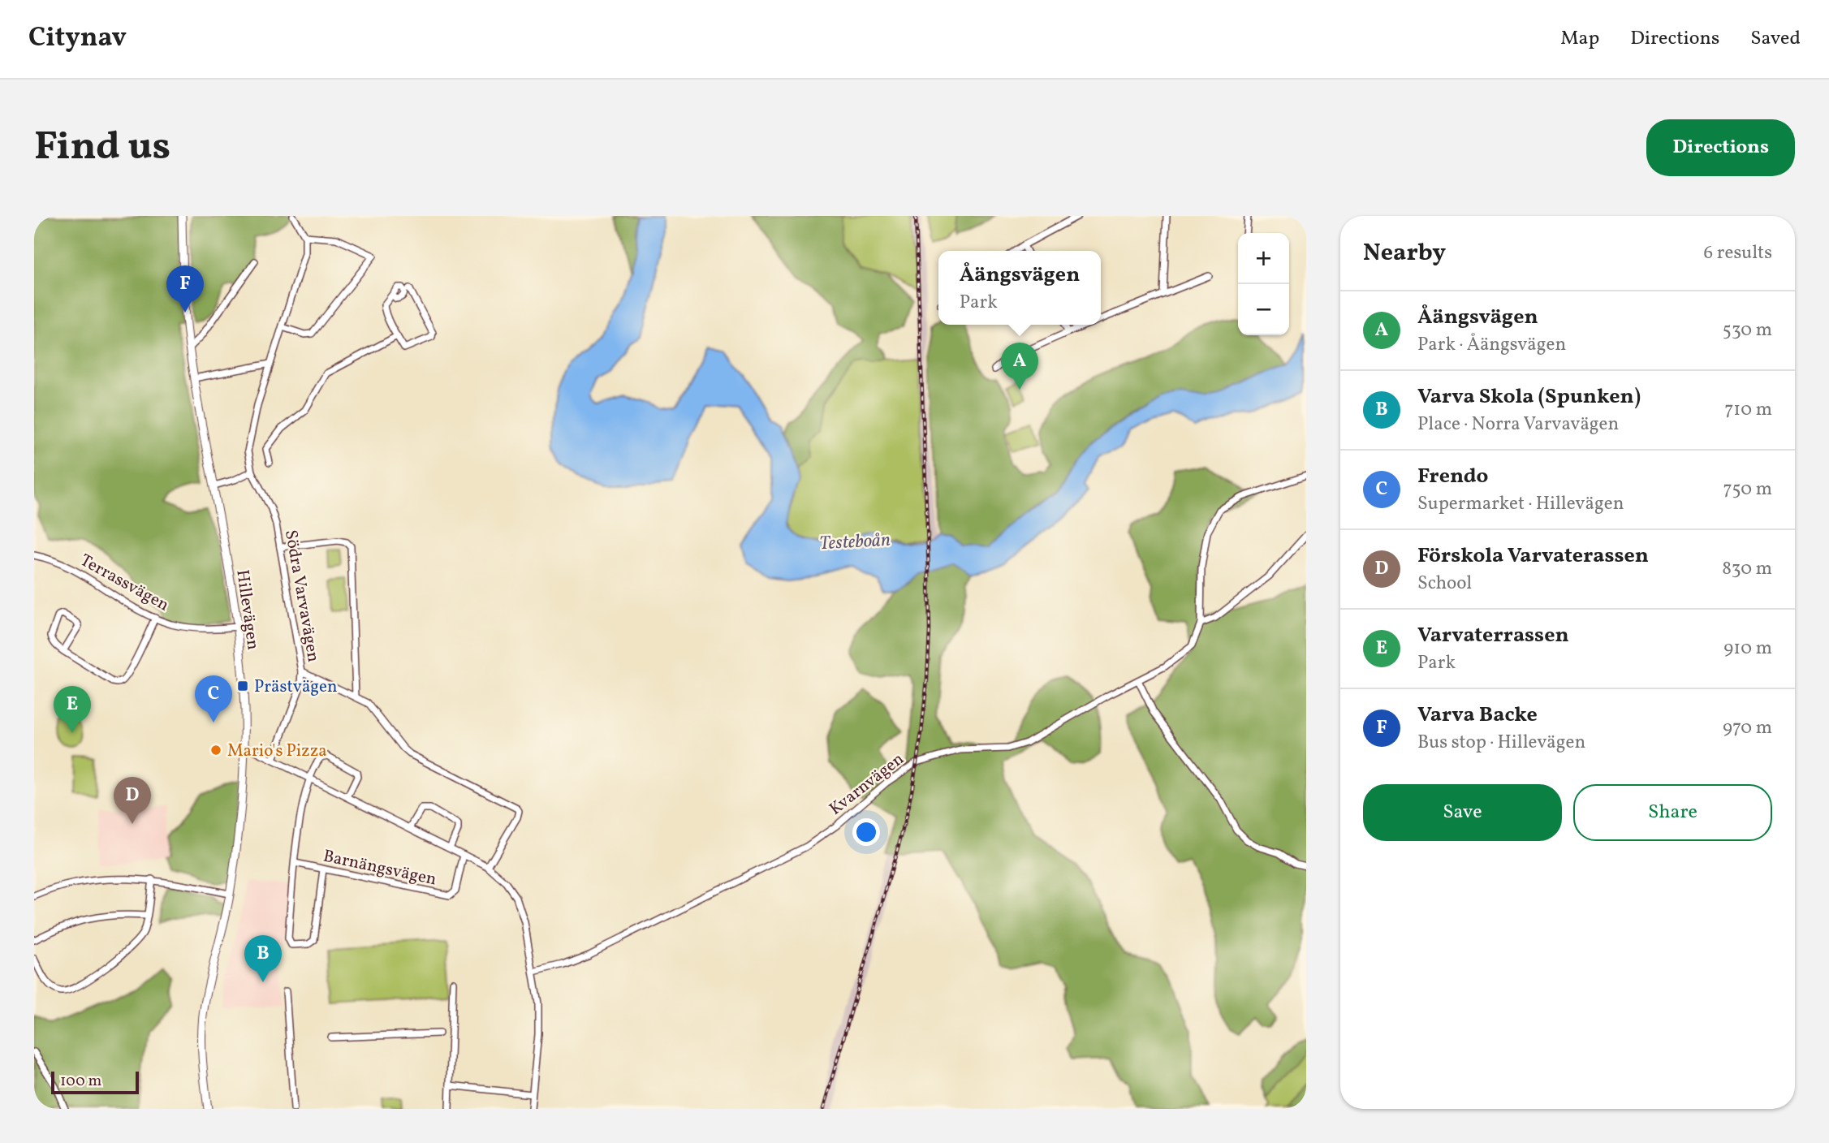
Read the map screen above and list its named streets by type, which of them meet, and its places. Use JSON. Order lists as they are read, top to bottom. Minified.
{"streets":{"street":["Terrassvägen","Södra Varvavägen","Hillevägen","Kvarnvägen","Barnängsvägen"]},"crossings":[["Terrassvägen","Hillevägen"]],"water":["Testeboån"],"places":{"transit":["Prästvägen"],"other":["Mario's Pizza"]},"scale_bar":"100 m","page":{"header":"Citynav","nav":["Map","Directions","Saved"],"buttons":["Directions",["Save","Share"]],"title":"Find us","heading":["Nearby","6 results"],"map_buttons":["+","−"],"popup":["Åängsvägen","Park"],"pins":["F","A","C","E","D","B"],"list":[{"mark":"A","name":"Åängsvägen","note":"Park · Åängsvägen","value":"530 m"},{"mark":"B","name":"Varva Skola (Spunken)","note":"Place · Norra Varvavägen","value":"710 m"},{"mark":"C","name":"Frendo","note":"Supermarket · Hillevägen","value":"750 m"},{"mark":"D","name":"Förskola Varvaterassen","note":"School","value":"830 m"},{"mark":"E","name":"Varvaterrassen","note":"Park","value":"910 m"},{"mark":"F","name":"Varva Backe","note":"Bus stop · Hillevägen","value":"970 m"}],"scale":"100 m"}}
